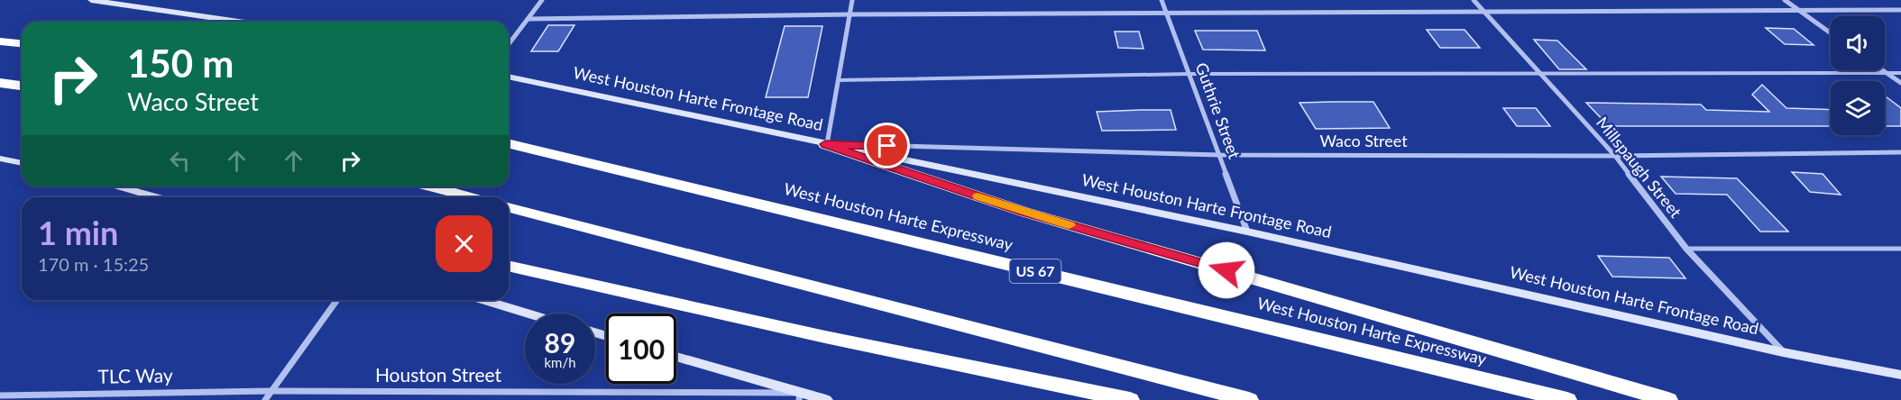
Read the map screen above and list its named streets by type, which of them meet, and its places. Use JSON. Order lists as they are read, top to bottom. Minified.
{"streets":{"highway":["West Houston Harte Expressway","US 67"],"main road":["West Houston Harte Frontage Road"],"street":["Guthrie Street","Waco Street","Millspaugh Street","Houston Street","TLC Way"]},"crossings":[["West Houston Harte Frontage Road","Guthrie Street"],["West Houston Harte Frontage Road","Waco Street"],["West Houston Harte Frontage Road","Millspaugh Street"],["Guthrie Street","Waco Street"],["Waco Street","Millspaugh Street"],["Houston Street","TLC Way"]],"page":{"turn":["150 m","Waco Street"],"heading":["1 min","170 m · 15:25"],"speed":"89 km/h","limit":"100"}}
